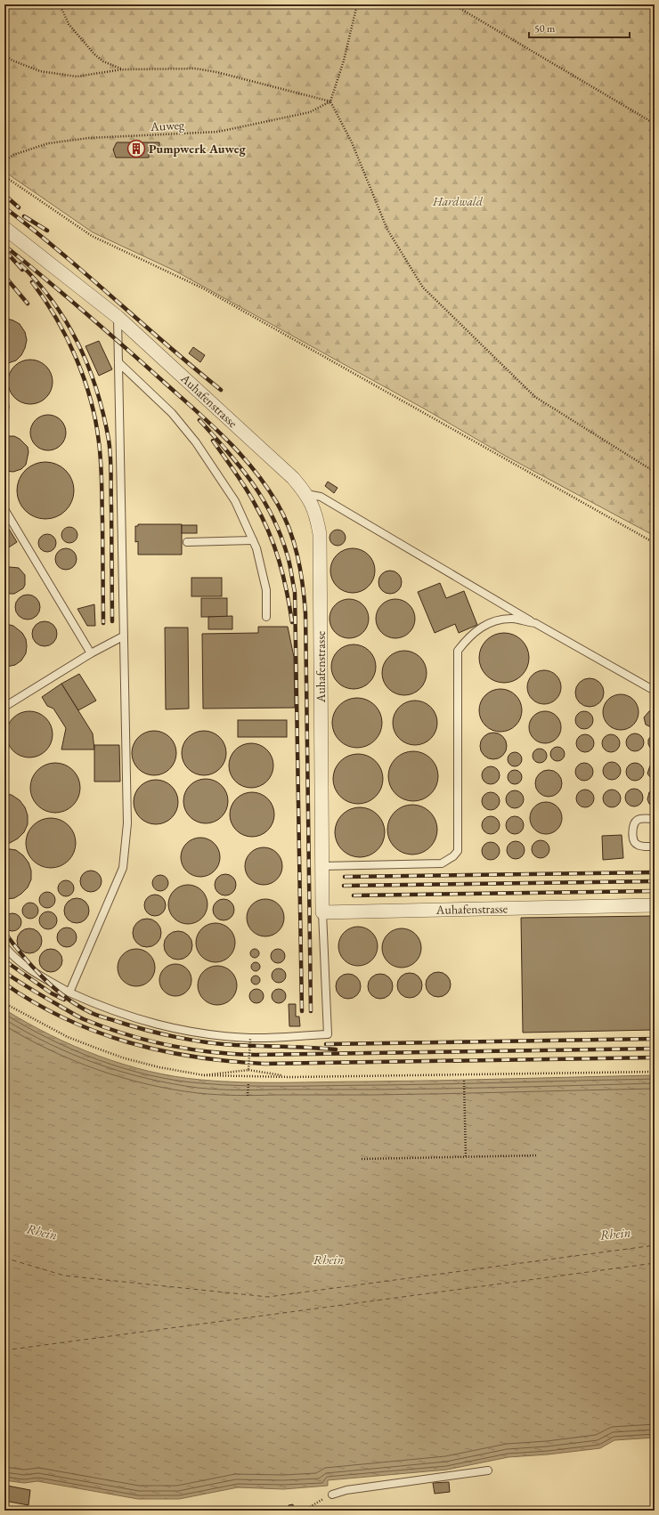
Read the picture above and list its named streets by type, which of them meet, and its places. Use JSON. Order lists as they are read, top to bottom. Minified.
{"streets":{"street":["Auhafenstrasse"],"path":["Auweg"]},"water":["Rhein"],"parks":["Hardwald"],"places":{"building":["Pumpwerk Auweg"]},"scale_bar":"50 m"}
